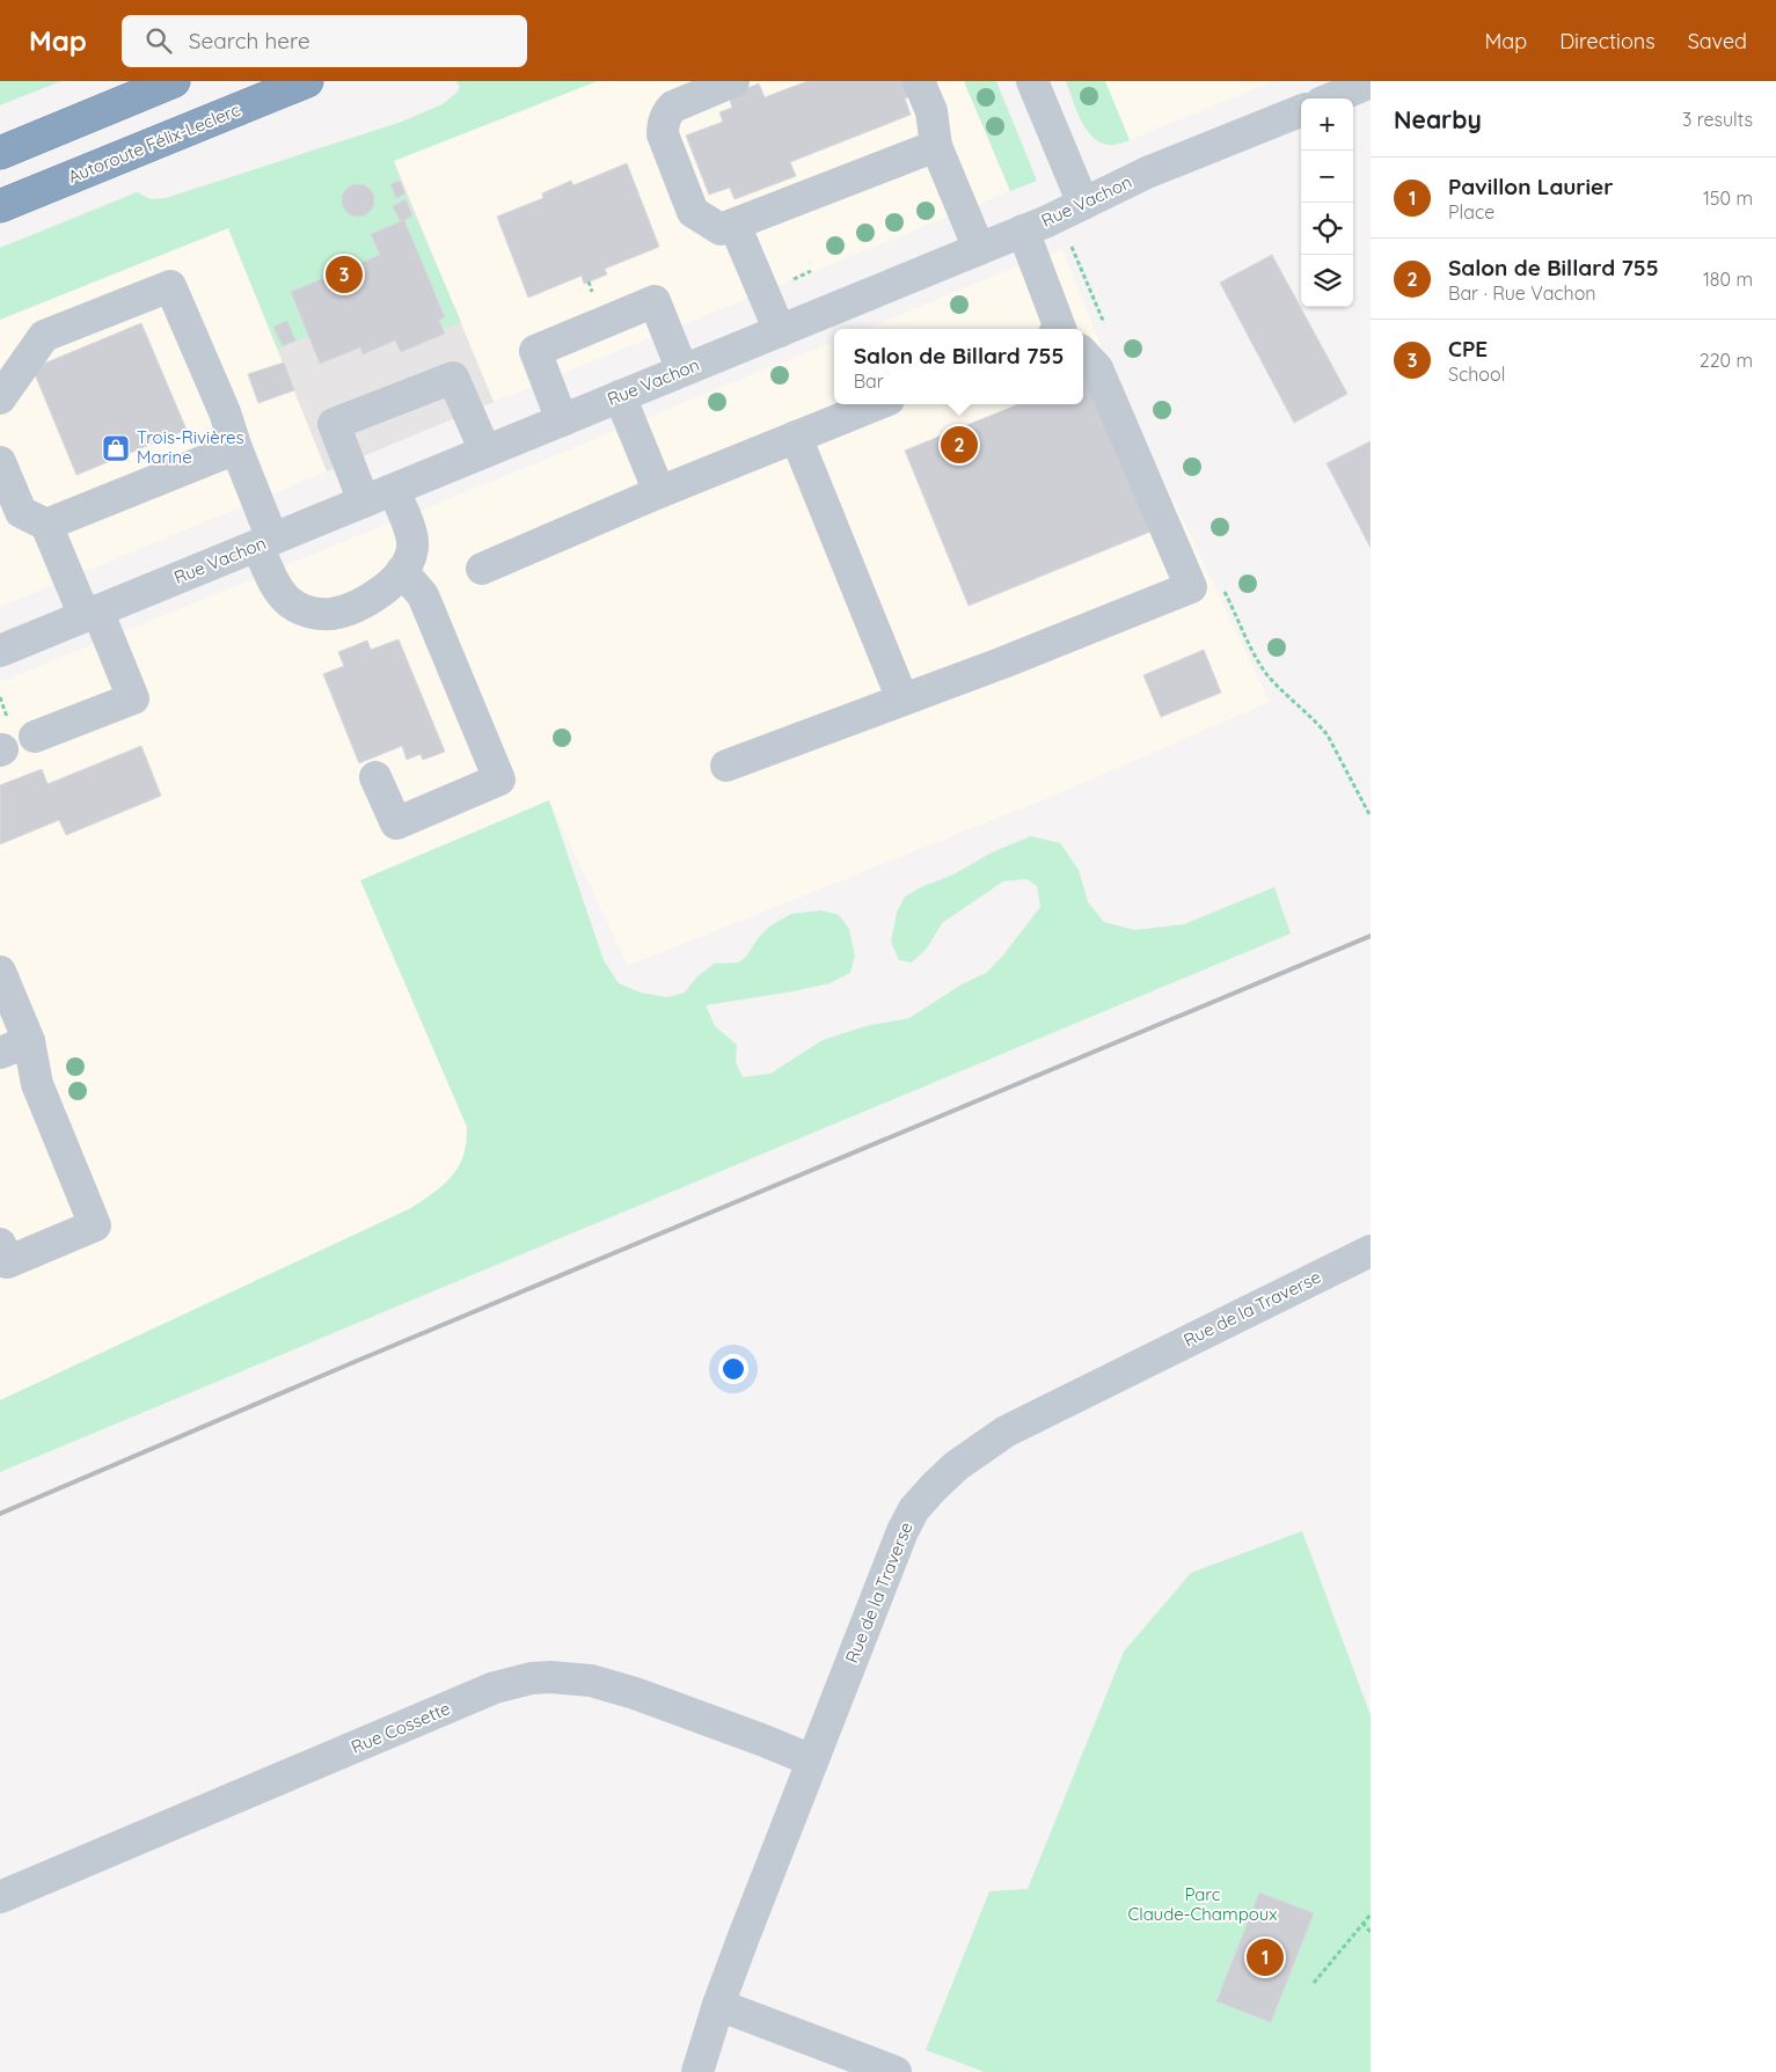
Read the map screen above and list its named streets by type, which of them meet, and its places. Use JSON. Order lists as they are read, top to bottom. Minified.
{"streets":{"highway":["Autoroute Félix-Leclerc"],"street":["Rue Vachon","Rue de la Traverse","Rue Cossette"]},"crossings":[["Rue de la Traverse","Rue Cossette"]],"parks":["Parc Claude-Champoux"],"places":{"shop":["Trois-Rivières Marine"]},"page":{"header":"Map","search":"Search here","nav":["Map","Directions","Saved"],"heading":["Nearby","3 results"],"map_buttons":["+","−"],"list":[{"mark":"1","name":"Pavillon Laurier","note":"Place","value":"150 m"},{"mark":"2","name":"Salon de Billard 755","note":"Bar · Rue Vachon","value":"180 m"},{"mark":"3","name":"CPE","note":"School","value":"220 m"}],"pins":["3","2","1"],"popup":["Salon de Billard 755","Bar"]}}
